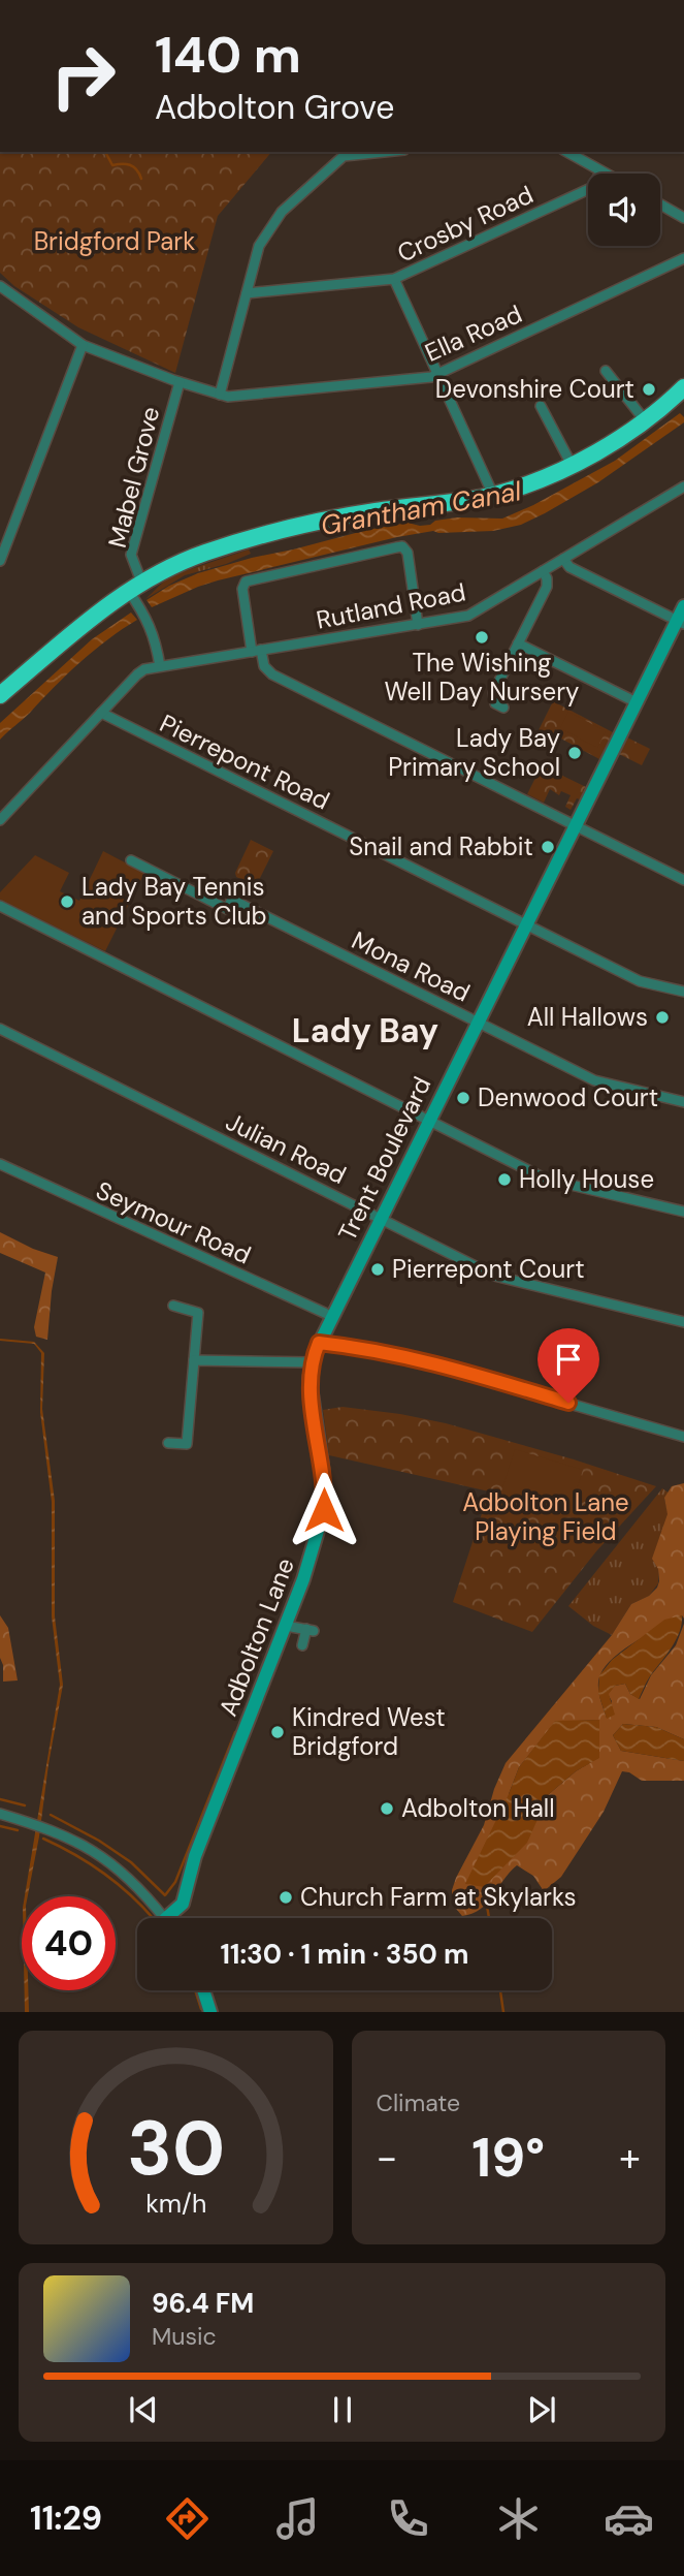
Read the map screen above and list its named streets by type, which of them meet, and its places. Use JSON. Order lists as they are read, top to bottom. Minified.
{"streets":{"street":["Crosby Road","Ella Road","Mabel Grove","Rutland Road","Pierrepont Road","Mona Road","Julian Road","Trent Boulevard","Seymour Road","Adbolton Lane"]},"crossings":[["Ella Road","Mabel Grove"],["Rutland Road","Pierrepont Road"],["Pierrepont Road","Trent Boulevard"],["Mona Road","Trent Boulevard"],["Julian Road","Trent Boulevard"],["Trent Boulevard","Seymour Road"],["Trent Boulevard","Adbolton Lane"]],"districts":["Lady Bay"],"water":["Grantham Canal"],"parks":["Bridgford Park","Adbolton Lane Playing Field"],"places":["Devonshire Court","The Wishing Well Day Nursery","Lady Bay Primary School","Snail and Rabbit","Lady Bay Tennis and Sports Club","All Hallows","Denwood Court","Holly House","Pierrepont Court","Kindred West Bridgford","Adbolton Hall","Church Farm at Skylarks"],"page":{"turn":["140 m","Adbolton Grove"],"limit":"40","trip":"11:30 · 1 min · 350 m","tile":"Climate","heat":["−","19°","+"],"song":["96.4 FM","Music"],"tabs":"11:29","gauge":["30","km/h"]}}
